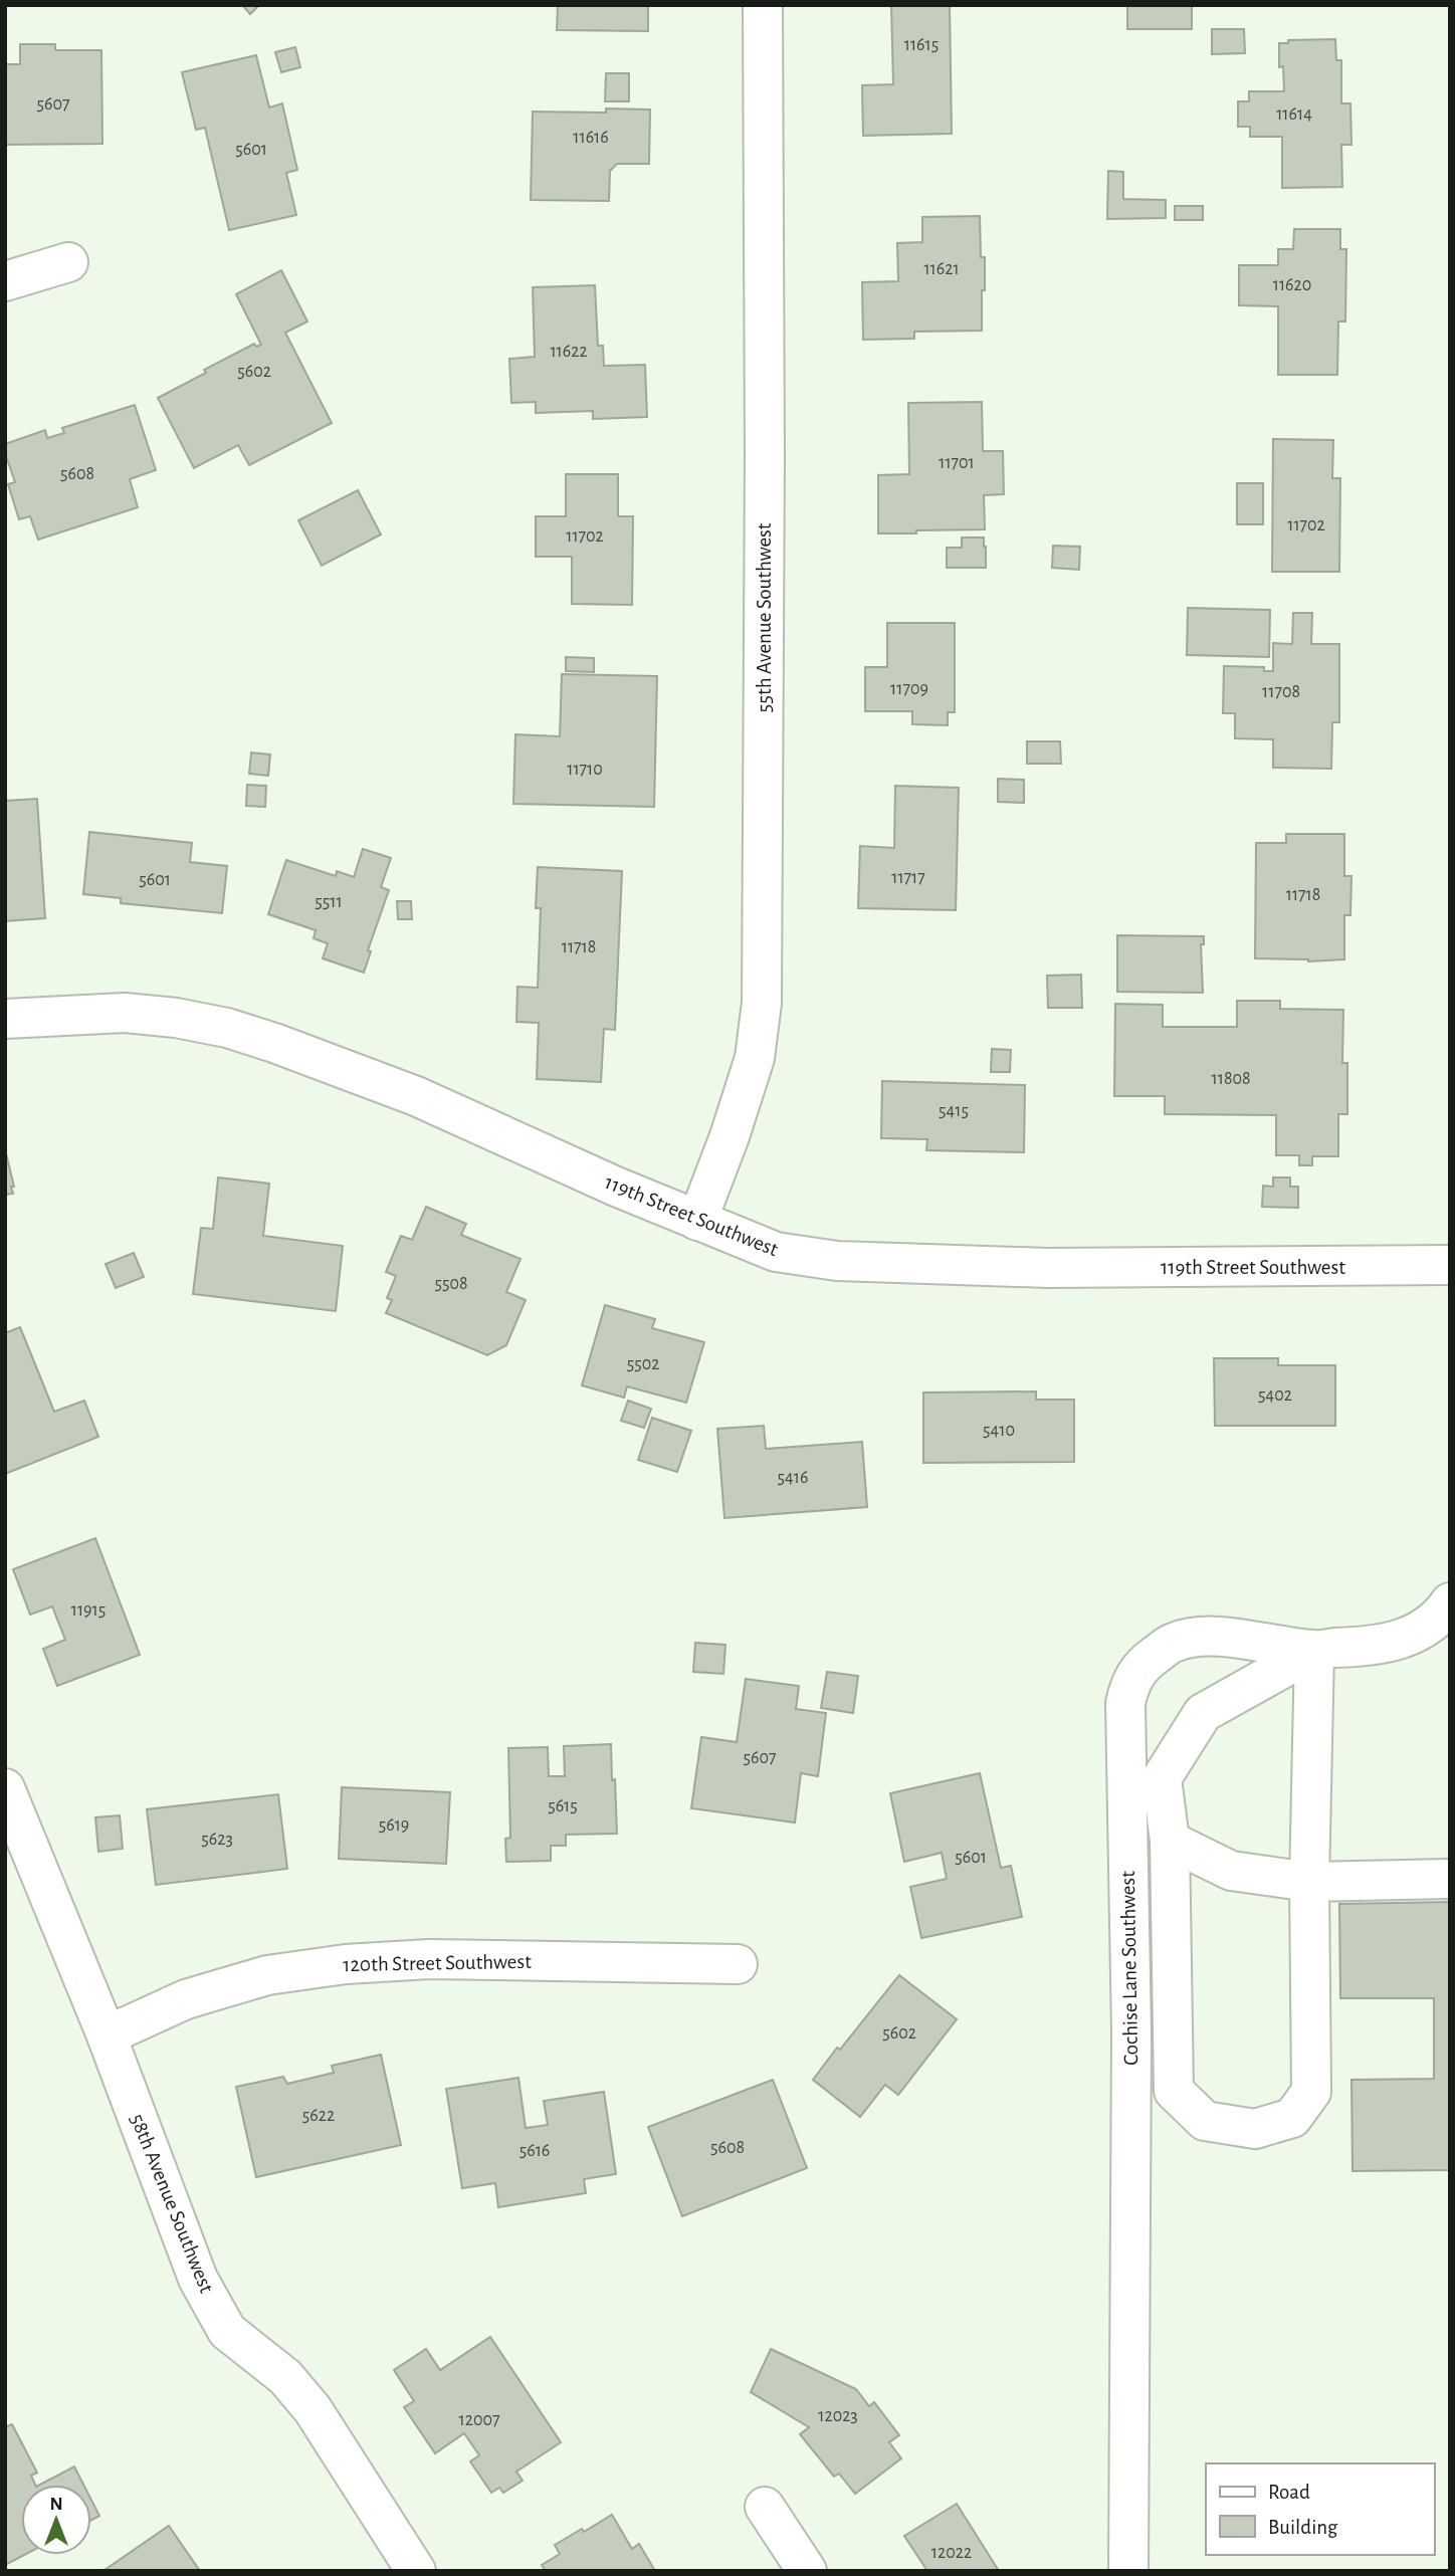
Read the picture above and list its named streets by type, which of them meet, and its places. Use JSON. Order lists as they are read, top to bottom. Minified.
{"streets":{"street":["55th Avenue Southwest","119th Street Southwest","120th Street Southwest","Cochise Lane Southwest","58th Avenue Southwest"]},"crossings":[["55th Avenue Southwest","119th Street Southwest"],["120th Street Southwest","58th Avenue Southwest"]],"house_numbers":["11615","5607","11614","11616","5601","11621","11620","11622","5602","11701","5608","11702","11702","11709","11708","11710","11717","5601","11718","5511","11718","11808","5415","5508","5502","5402","5410","5416","11915","5607","5615","5619","5623","5601","5602","5622","5608","5616","12023","12007","12022"],"legend":["Road","Building"],"north":"top"}
